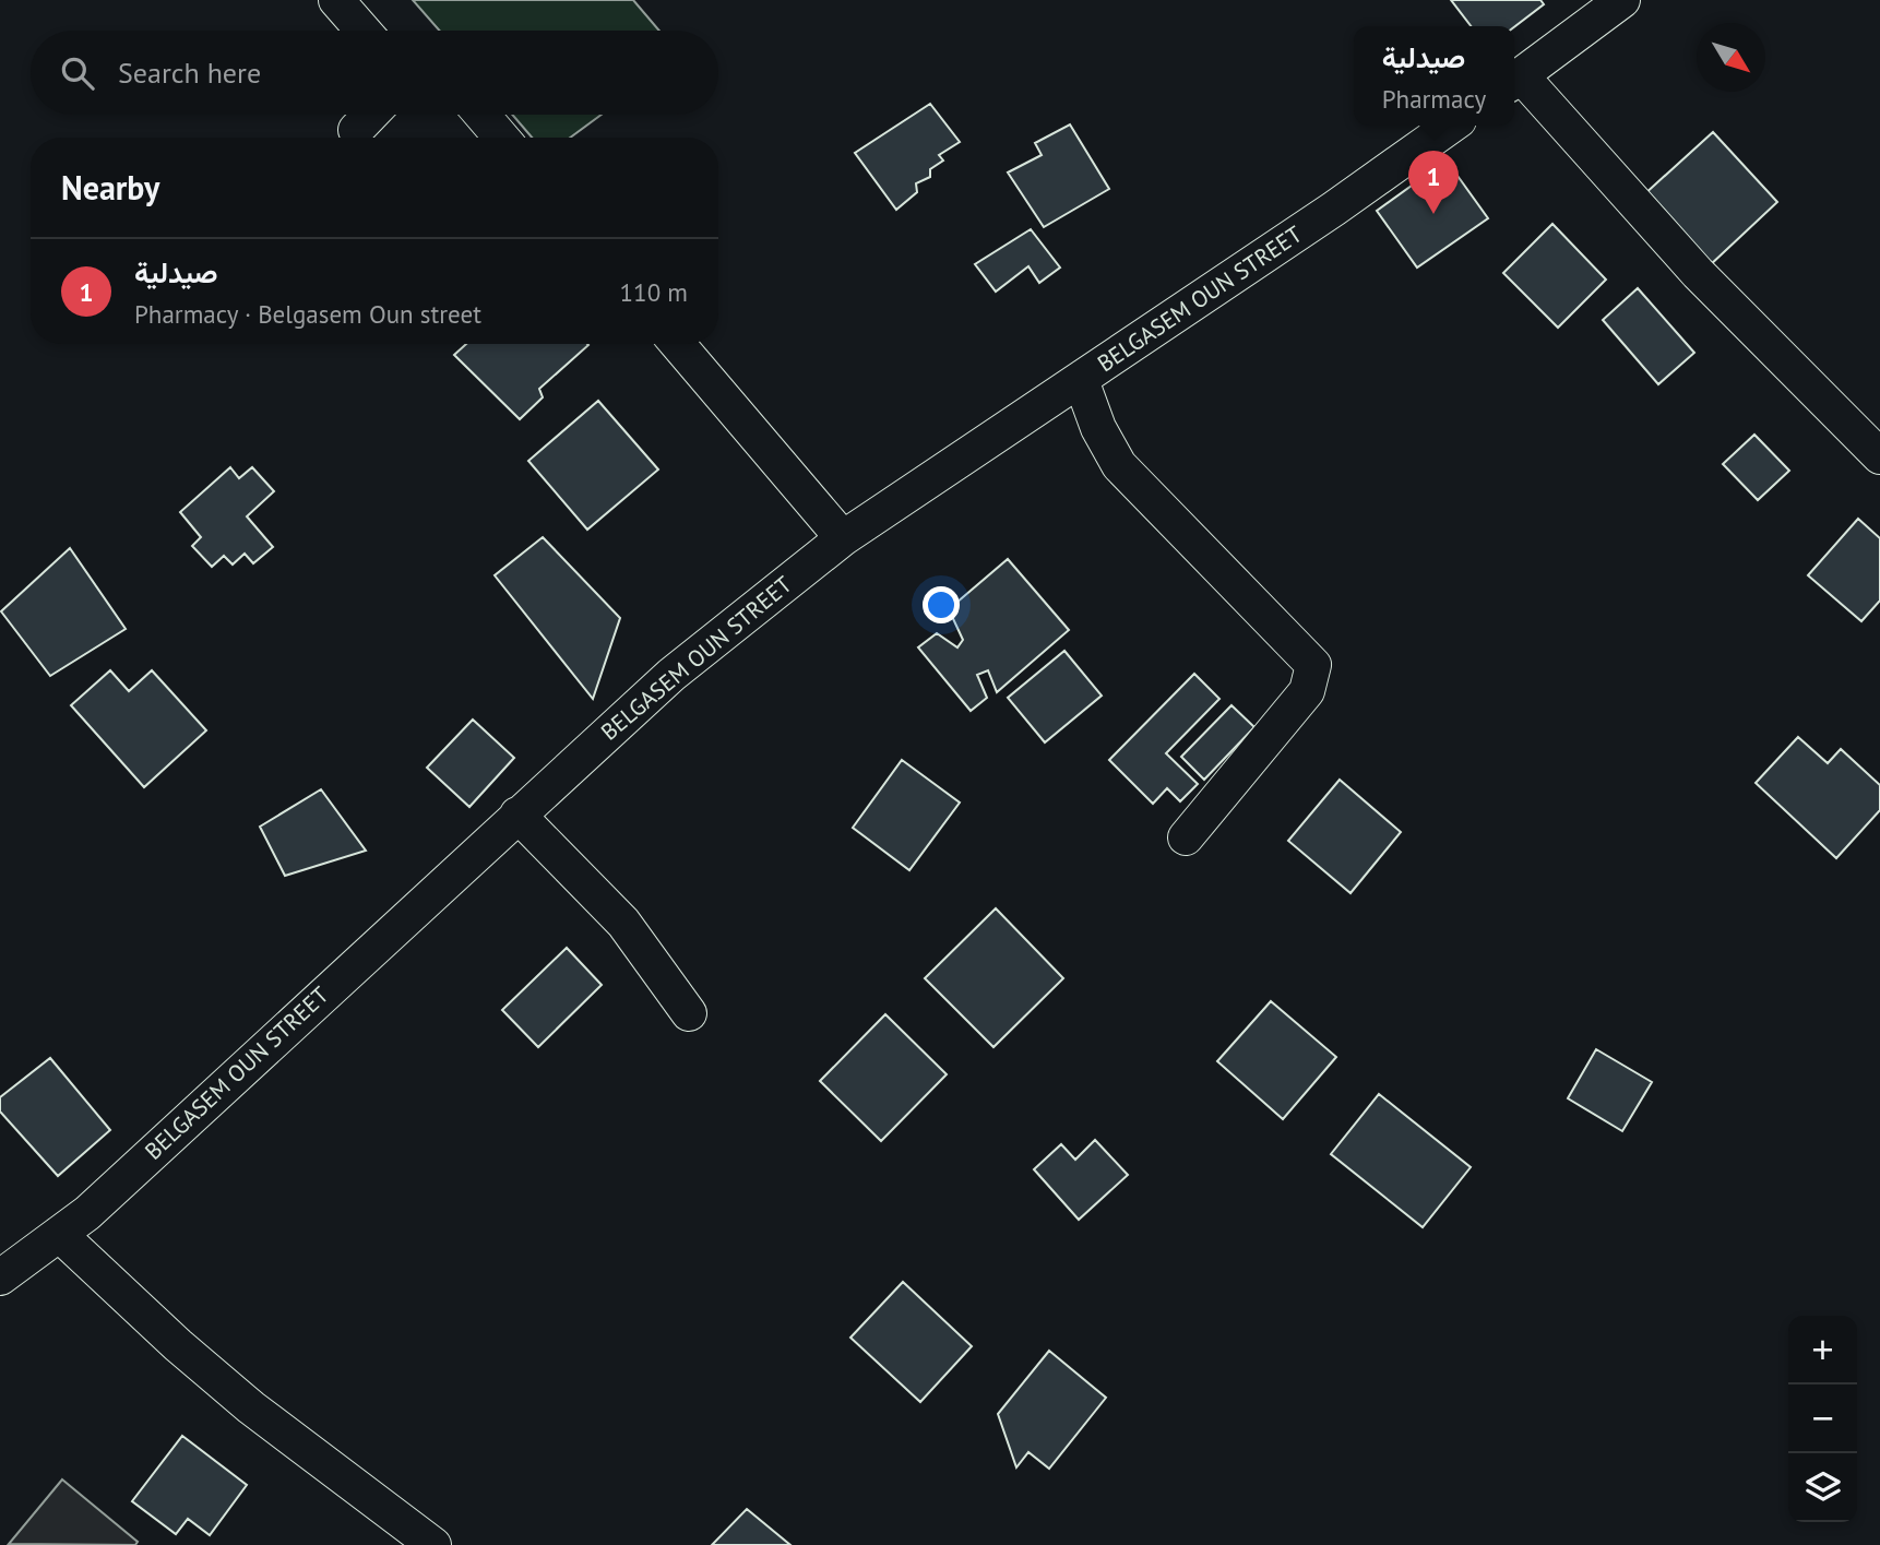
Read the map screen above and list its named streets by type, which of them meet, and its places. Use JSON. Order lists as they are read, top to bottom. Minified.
{"streets":{"street":["BELGASEM OUN STREET"]},"north":"bottom right","page":{"popup":["صيدلية","Pharmacy"],"search":"Search here","heading":"Nearby","pins":"1","list":[{"mark":"1","name":"صيدلية","note":"Pharmacy · Belgasem Oun street","value":"110 m"}],"map_buttons":["+","−"]}}
